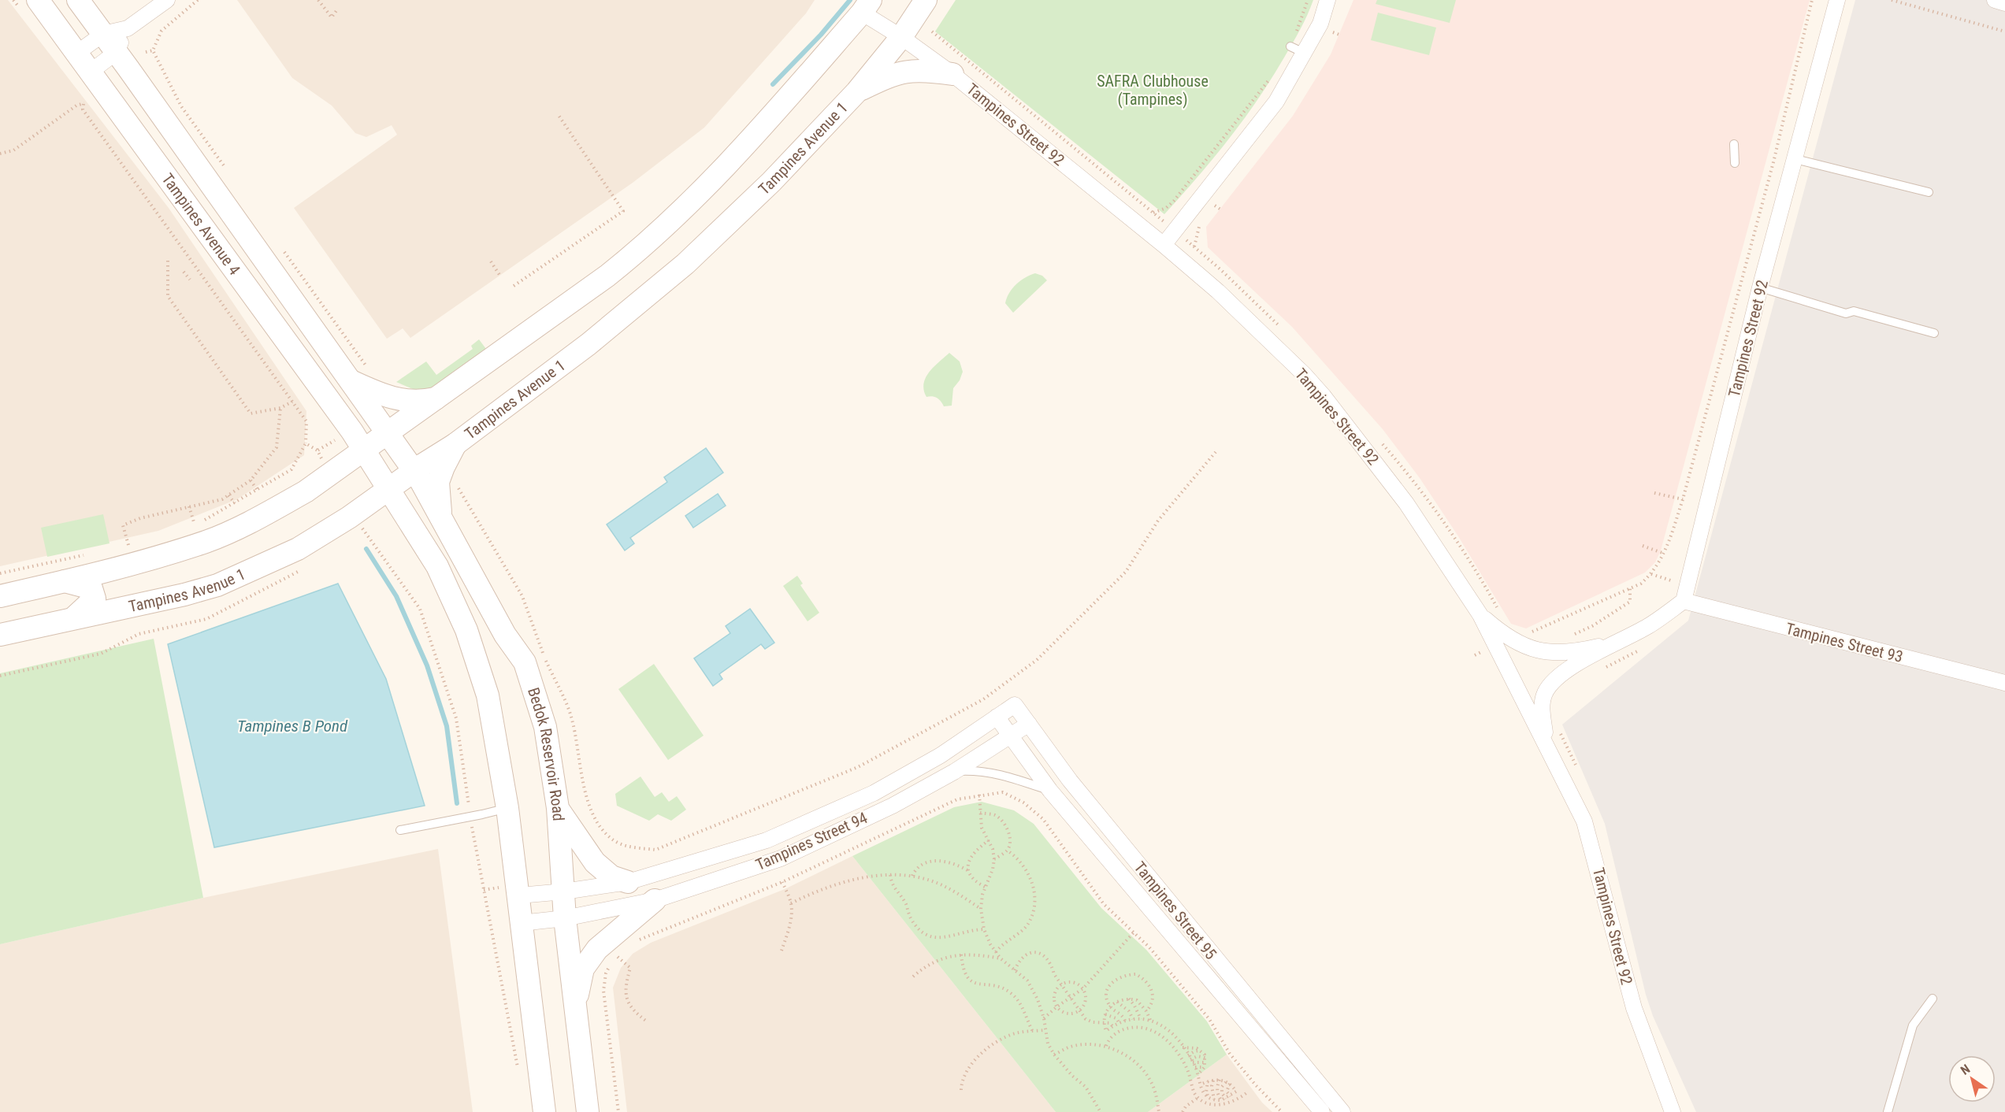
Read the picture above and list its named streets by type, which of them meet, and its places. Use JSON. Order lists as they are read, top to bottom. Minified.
{"streets":{"main road":["Tampines Avenue 1","Tampines Avenue 4","Bedok Reservoir Road"],"street":["Tampines Street 92","Tampines Street 93","Tampines Street 94","Tampines Street 95"]},"crossings":[["Tampines Street 92","Tampines Avenue 1"],["Tampines Street 92","Tampines Street 93"],["Tampines Avenue 1","Bedok Reservoir Road"],["Tampines Avenue 4","Bedok Reservoir Road"],["Bedok Reservoir Road","Tampines Street 94"],["Tampines Street 94","Tampines Street 95"]],"water":["Tampines B Pond"],"parks":["SAFRA Clubhouse (Tampines)"],"north":"top left"}
